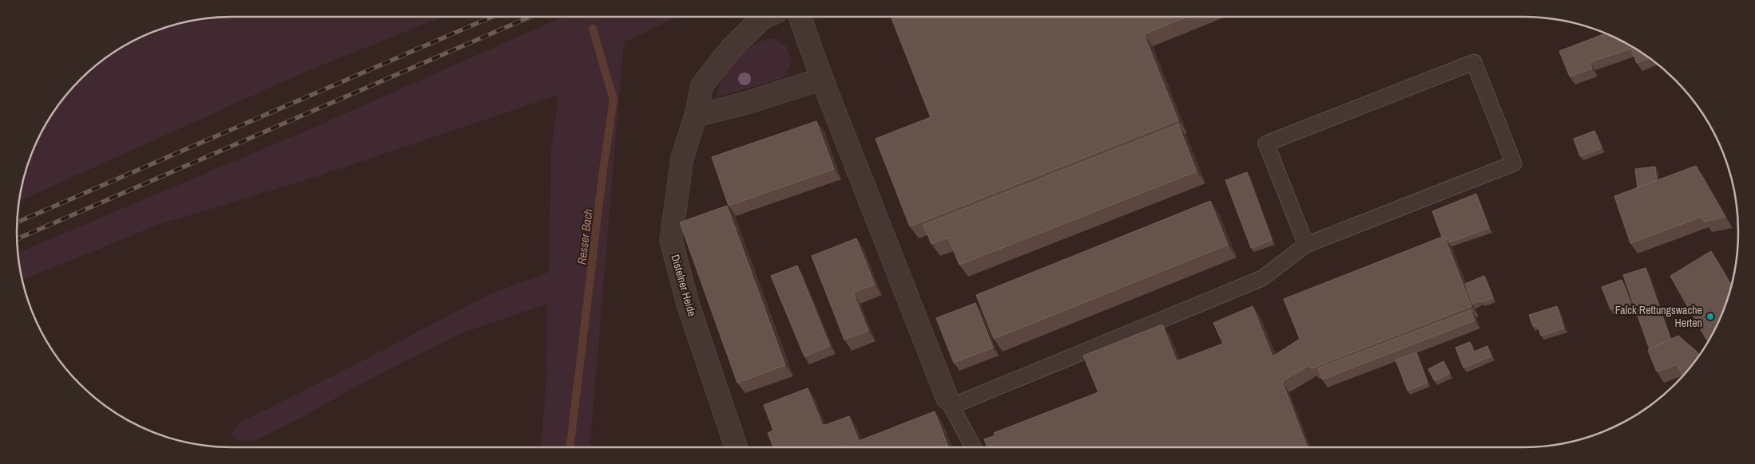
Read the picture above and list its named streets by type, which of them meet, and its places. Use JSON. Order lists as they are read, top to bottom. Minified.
{"streets":{"street":["Distelner Heide"]},"water":["Resser Bach"],"places":["Falck Rettungswache Herten"]}
